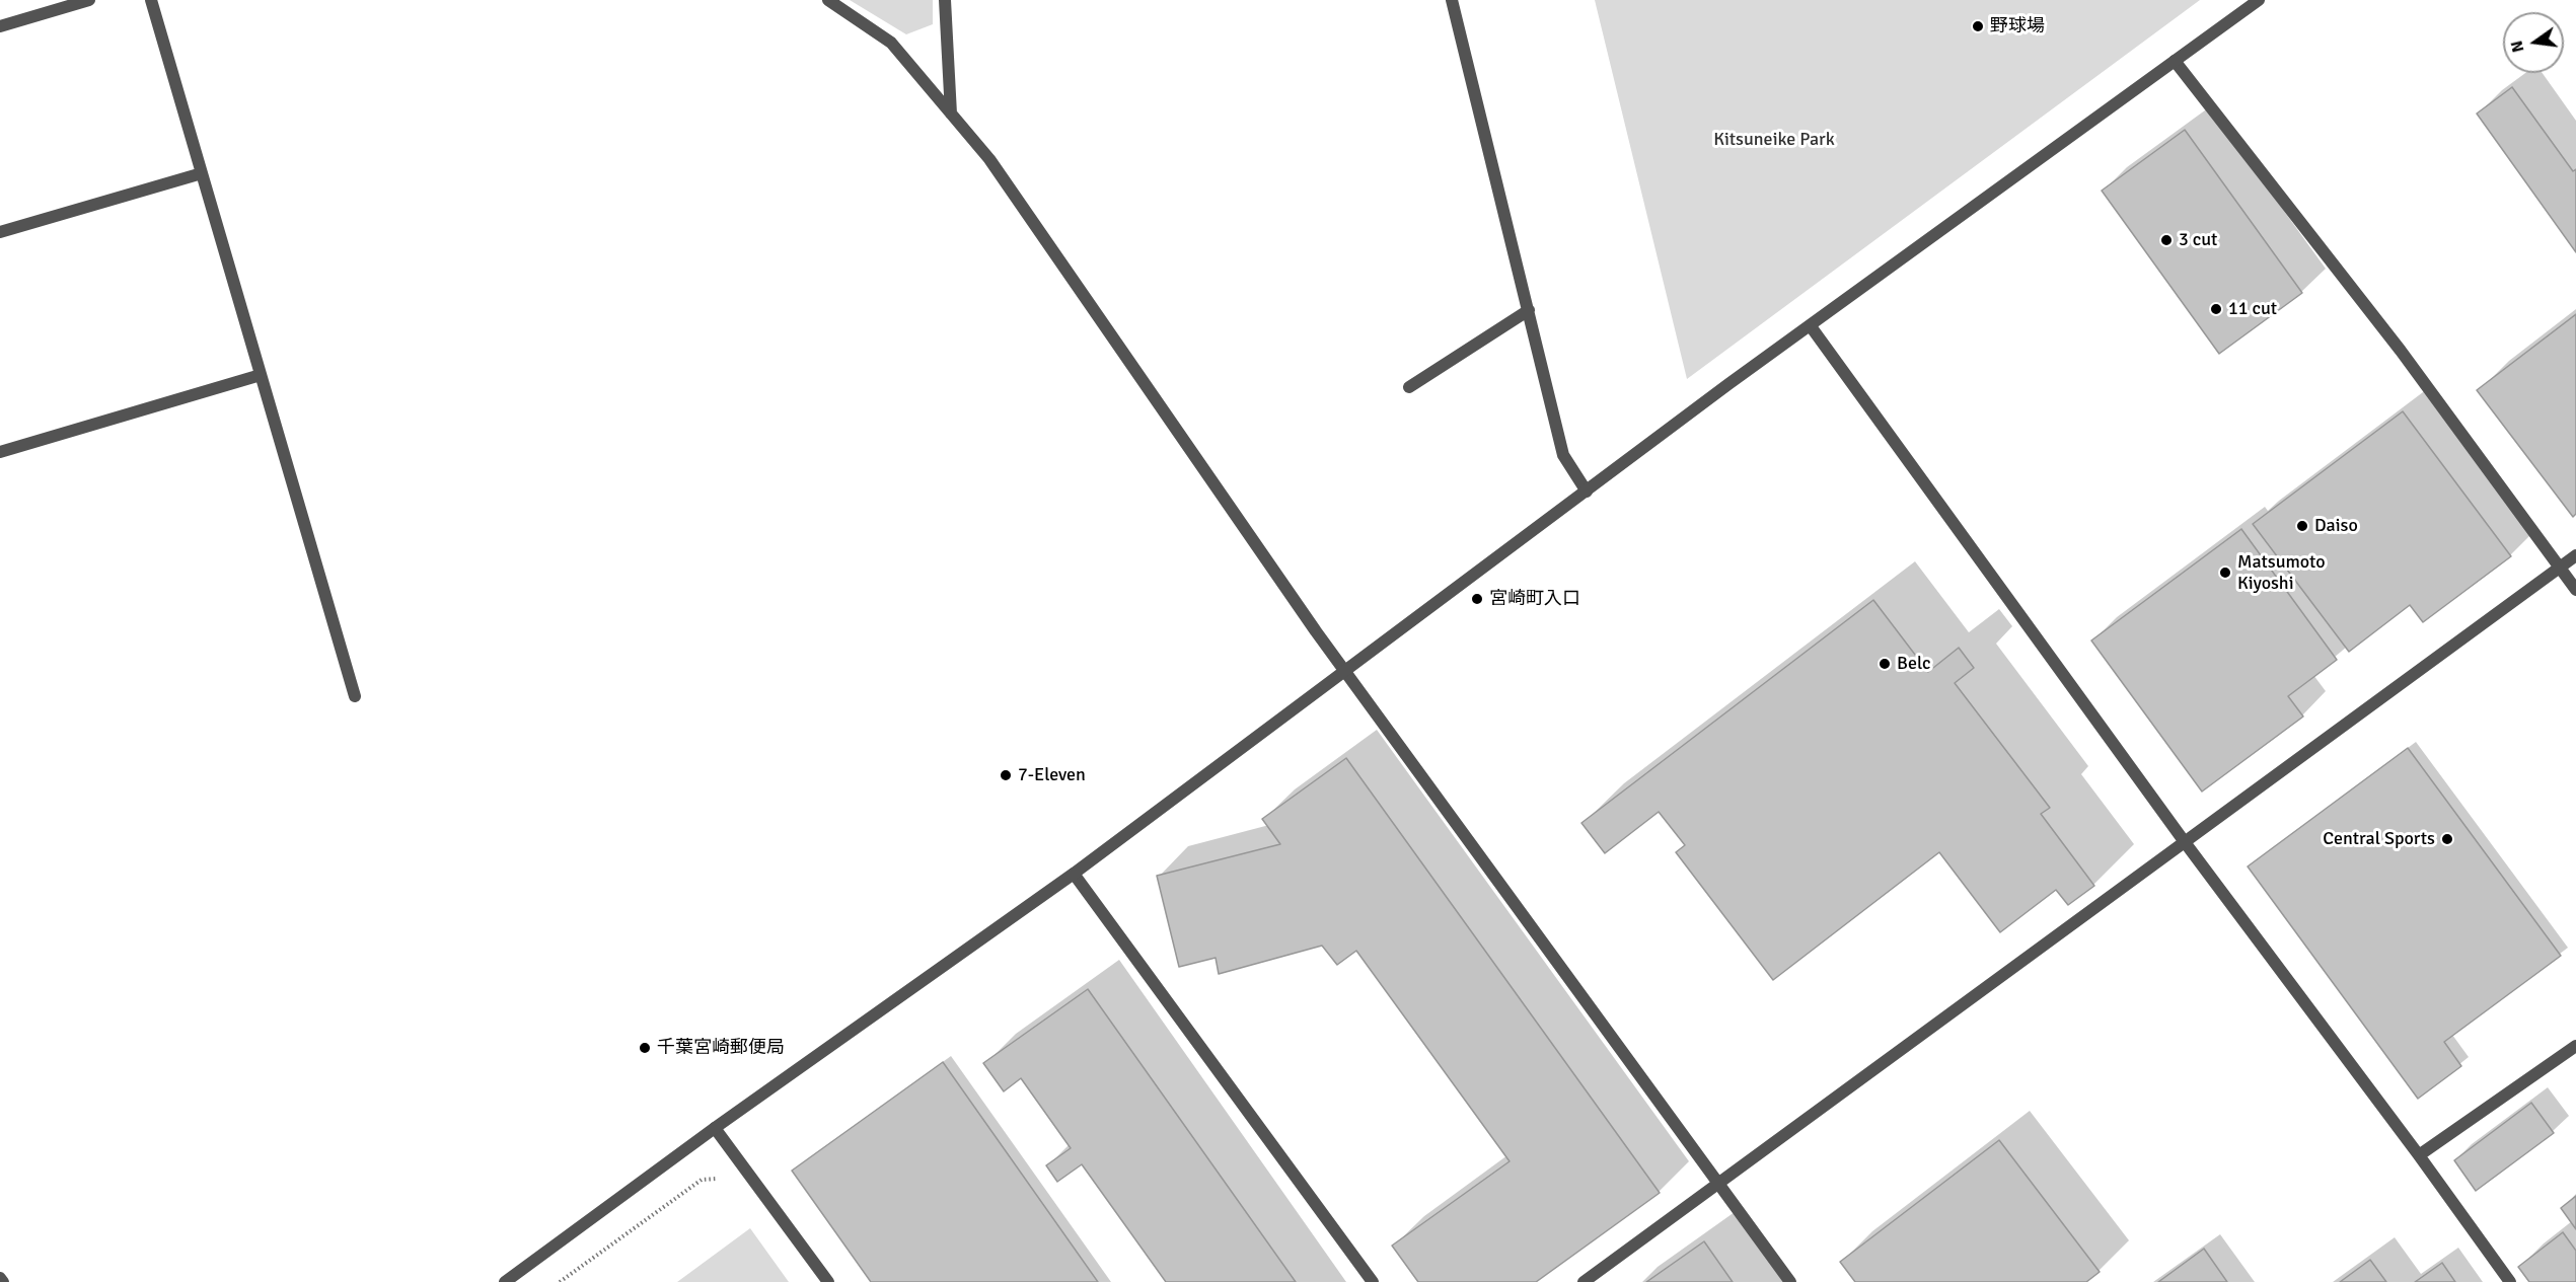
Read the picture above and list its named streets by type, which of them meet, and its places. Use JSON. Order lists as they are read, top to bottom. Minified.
{"parks":["Kitsuneike Park"],"places":["野球場","3 cut","11 cut","Daiso","Matsumoto Kiyoshi","宮崎町入口","Belc","7-Eleven","Central Sports","千葉宮崎郵便局"],"north":"left"}
